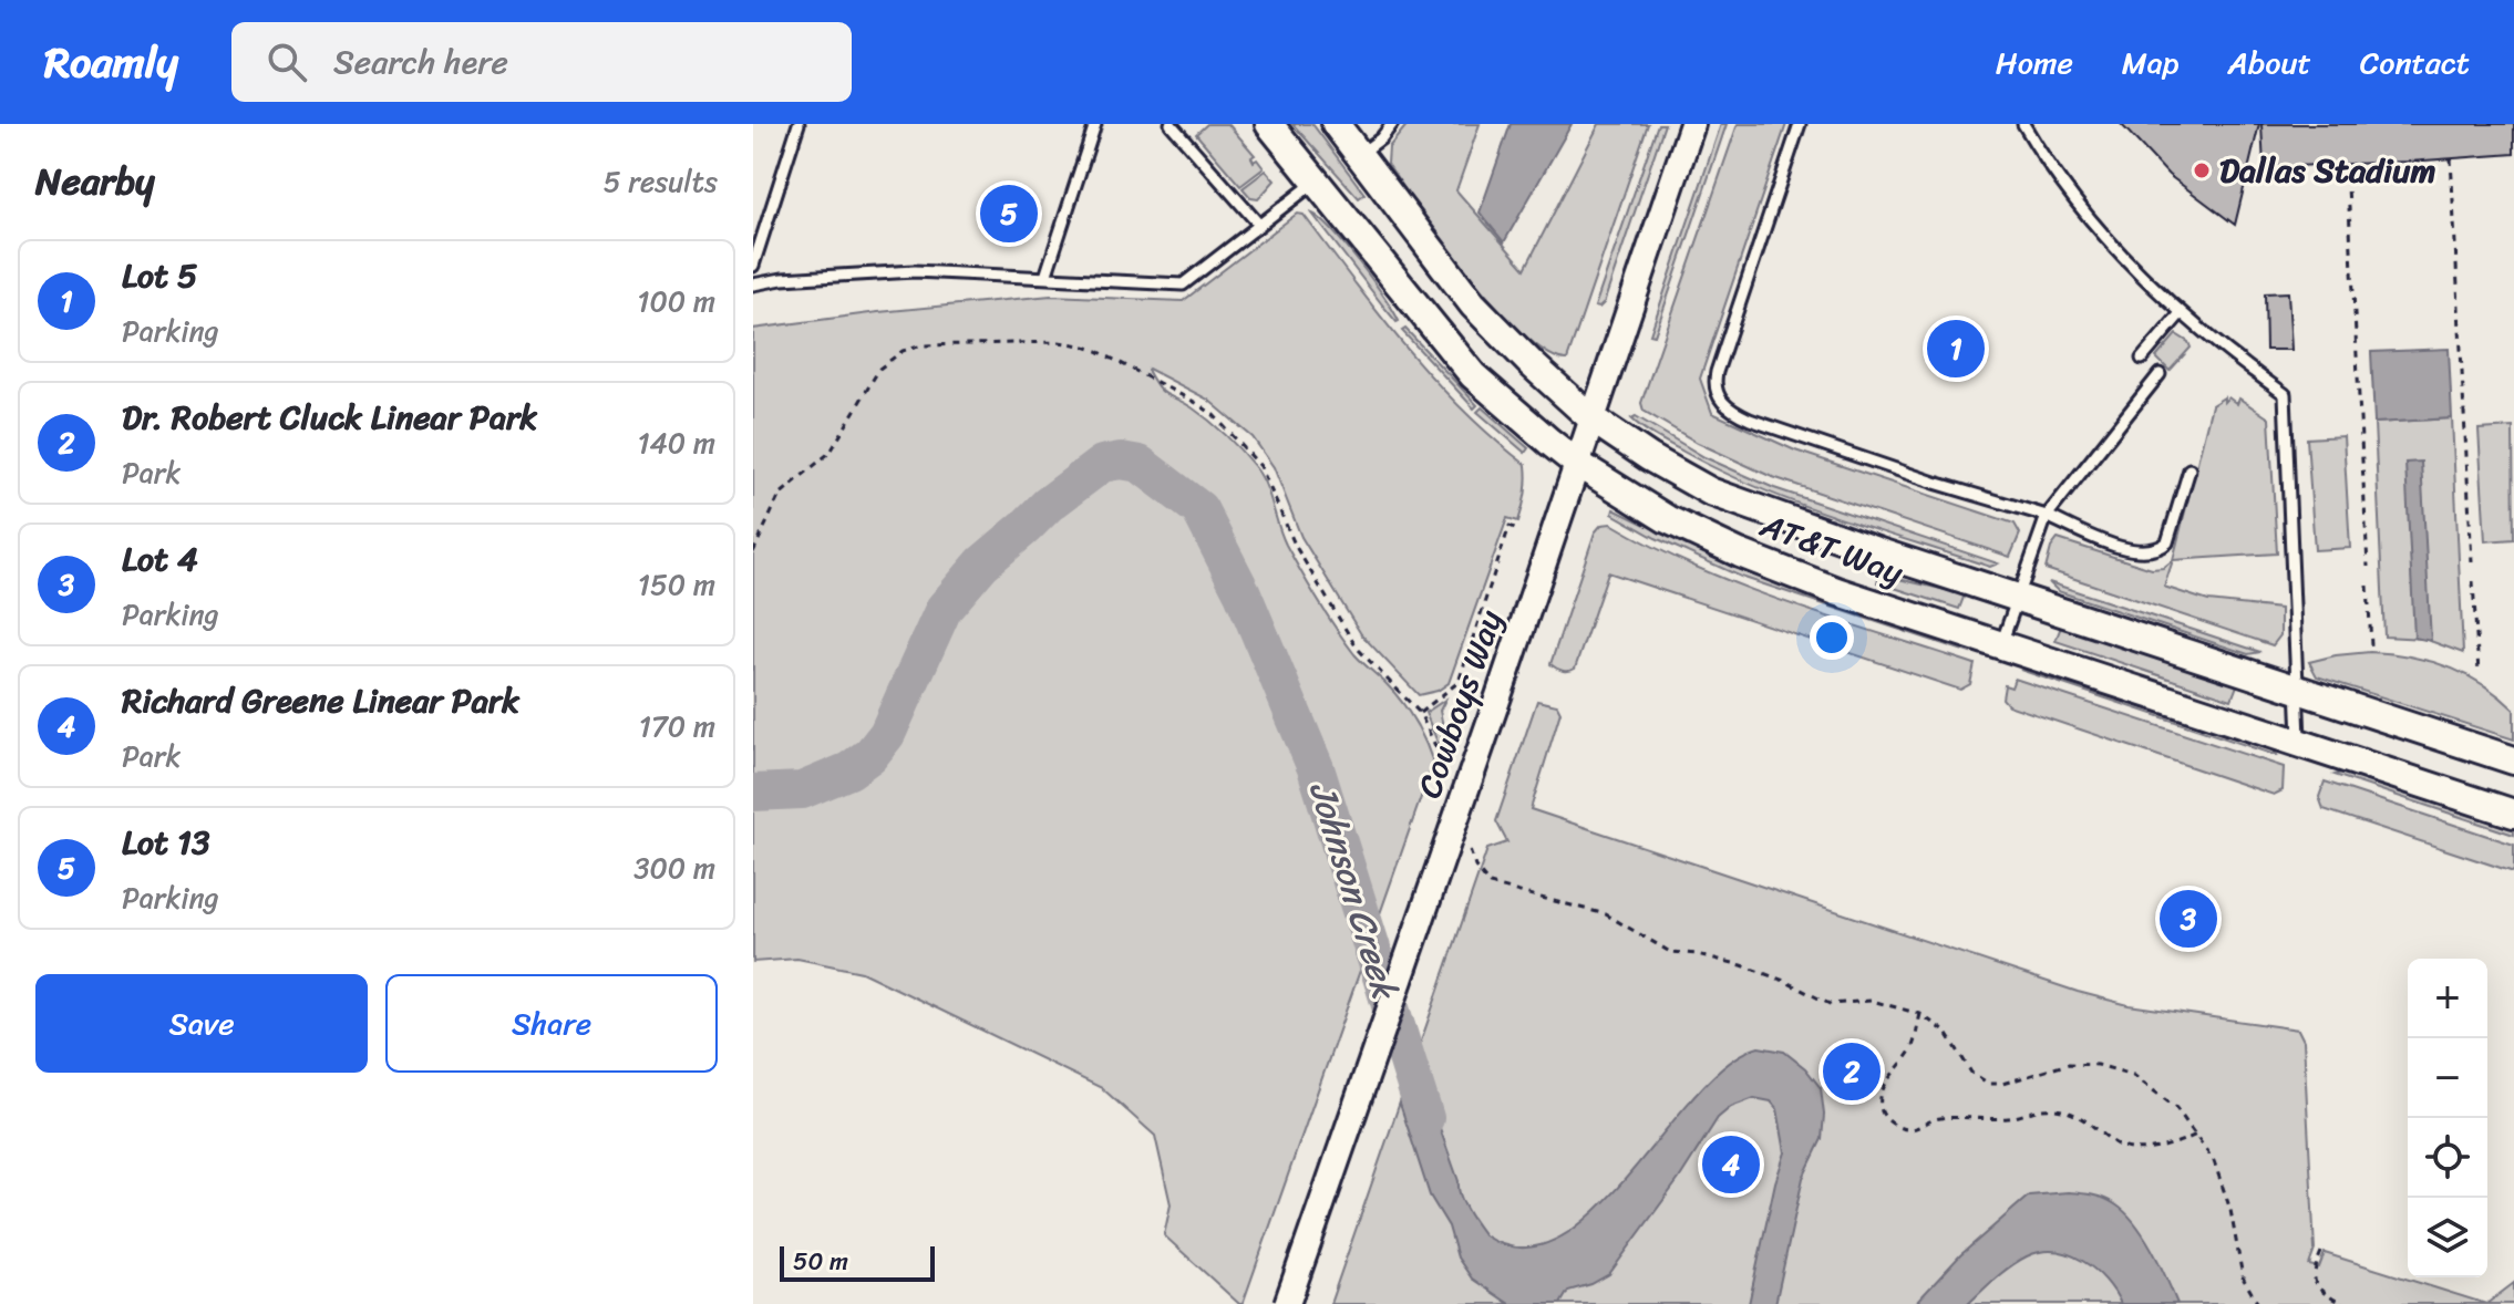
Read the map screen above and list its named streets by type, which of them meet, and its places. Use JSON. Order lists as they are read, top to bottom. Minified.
{"streets":{"main road":["AT&T Way"],"street":["Cowboys Way"]},"crossings":[["AT&T Way","Cowboys Way"]],"water":["Johnson Creek"],"places":["Dallas Stadium"],"scale_bar":"50 m","page":{"header":"Roamly","search":"Search here","nav":["Home","Map","About","Contact"],"heading":["Nearby","5 results"],"pins":["5","1","3","2","4"],"list":[{"mark":"1","name":"Lot 5","note":"Parking","value":"100 m"},{"mark":"2","name":"Dr. Robert Cluck Linear Park","note":"Park","value":"140 m"},{"mark":"3","name":"Lot 4","note":"Parking","value":"150 m"},{"mark":"4","name":"Richard Greene Linear Park","note":"Park","value":"170 m"},{"mark":"5","name":"Lot 13","note":"Parking","value":"300 m"}],"buttons":["Save","Share"],"map_buttons":["+","−"],"scale":"50 m"}}
